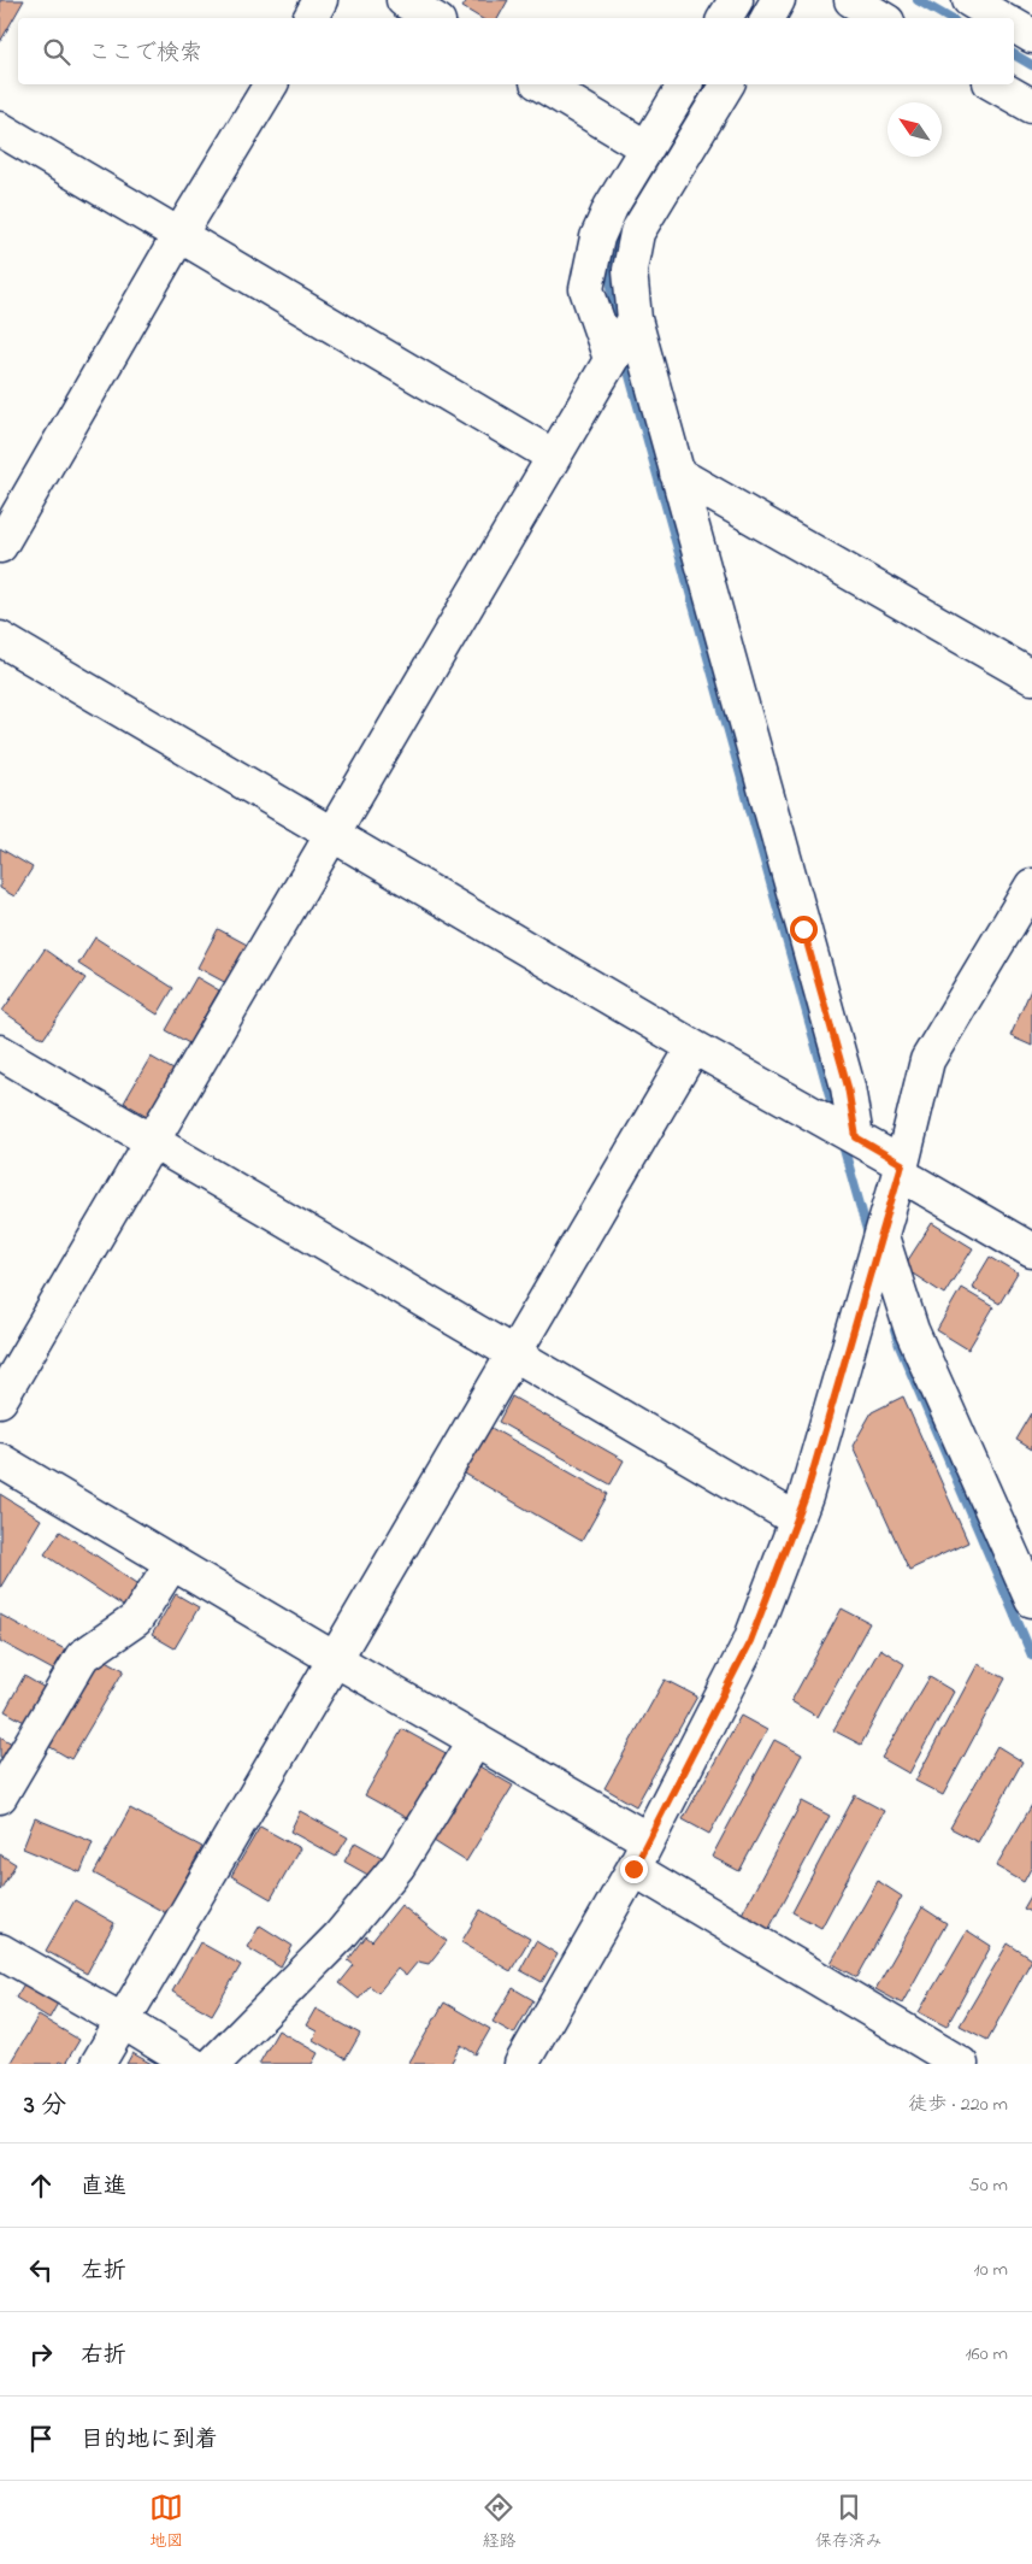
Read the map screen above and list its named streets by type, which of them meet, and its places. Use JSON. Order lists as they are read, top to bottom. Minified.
{"north":"top left","page":{"search":"ここで検索","heading":["3 分","徒歩 · 220 m"],"list":[["直進","50 m"],["左折","10 m"],["右折","160 m"],"目的地に到着"],"nav":["地図","経路","保存済み"]}}
